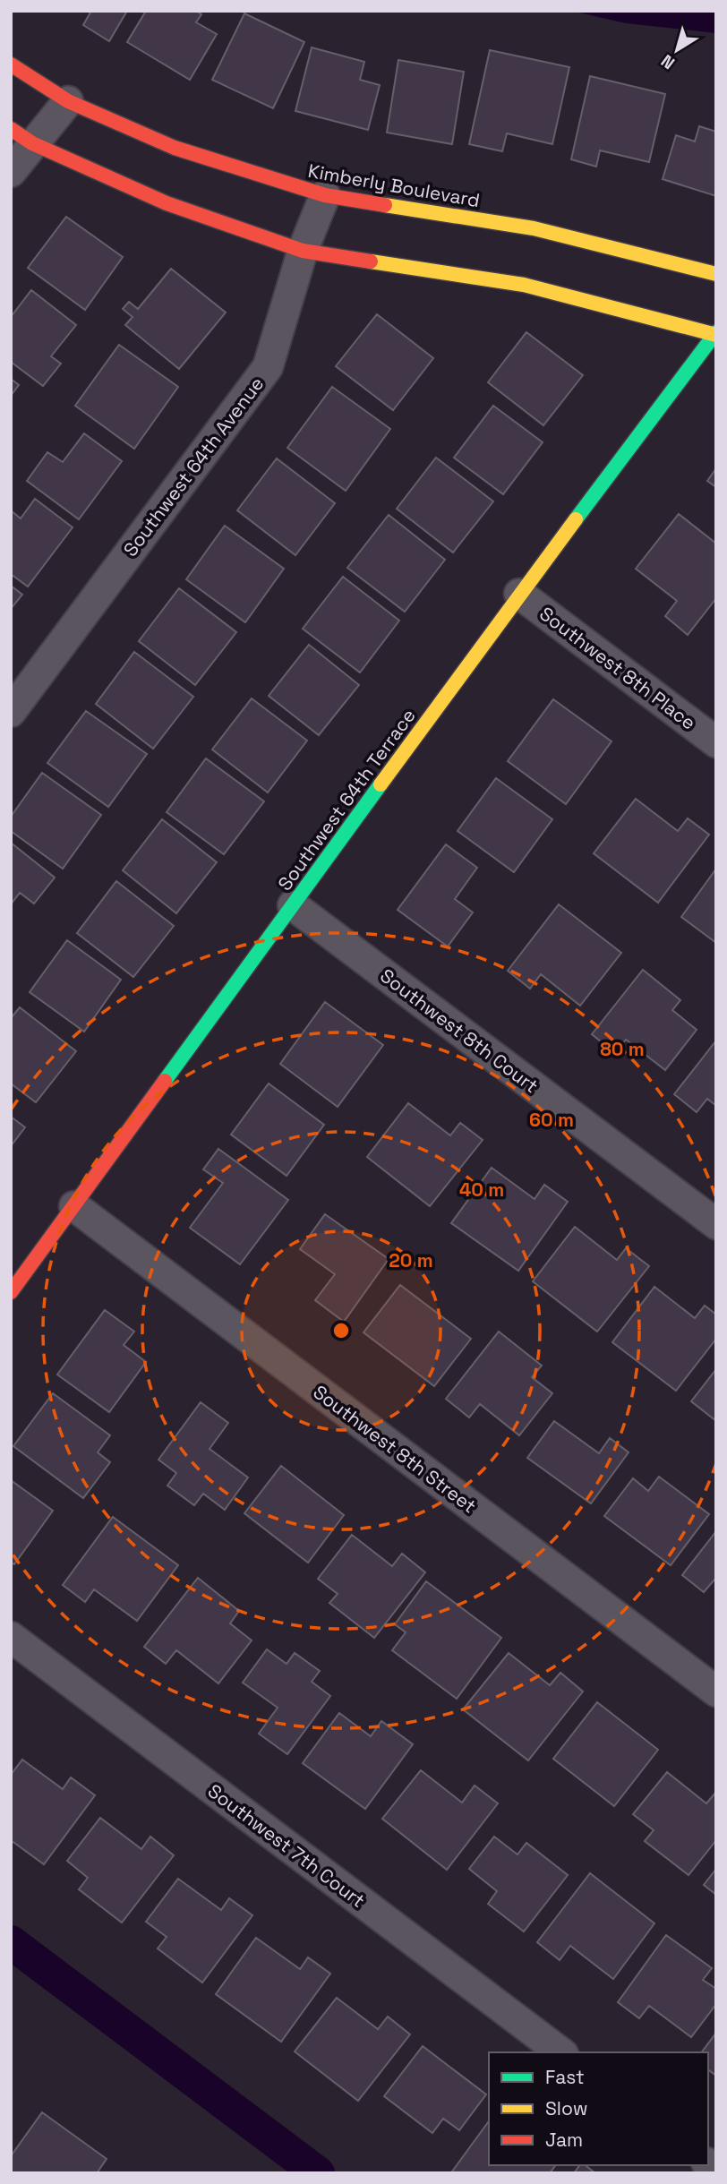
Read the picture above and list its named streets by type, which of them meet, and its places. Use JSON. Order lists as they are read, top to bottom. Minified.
{"streets":{"street":["Kimberly Boulevard","Southwest 64th Avenue","Southwest 8th Place","Southwest 64th Terrace","Southwest 8th Court","Southwest 8th Street","Southwest 7th Court"]},"crossings":[["Kimberly Boulevard","Southwest 64th Avenue"],["Southwest 8th Place","Southwest 64th Terrace"],["Southwest 64th Terrace","Southwest 8th Court"],["Southwest 64th Terrace","Southwest 8th Street"]],"legend":["Fast","Slow","Jam"],"north":"bottom left","rings":["80 m","60 m","40 m","20 m"]}
